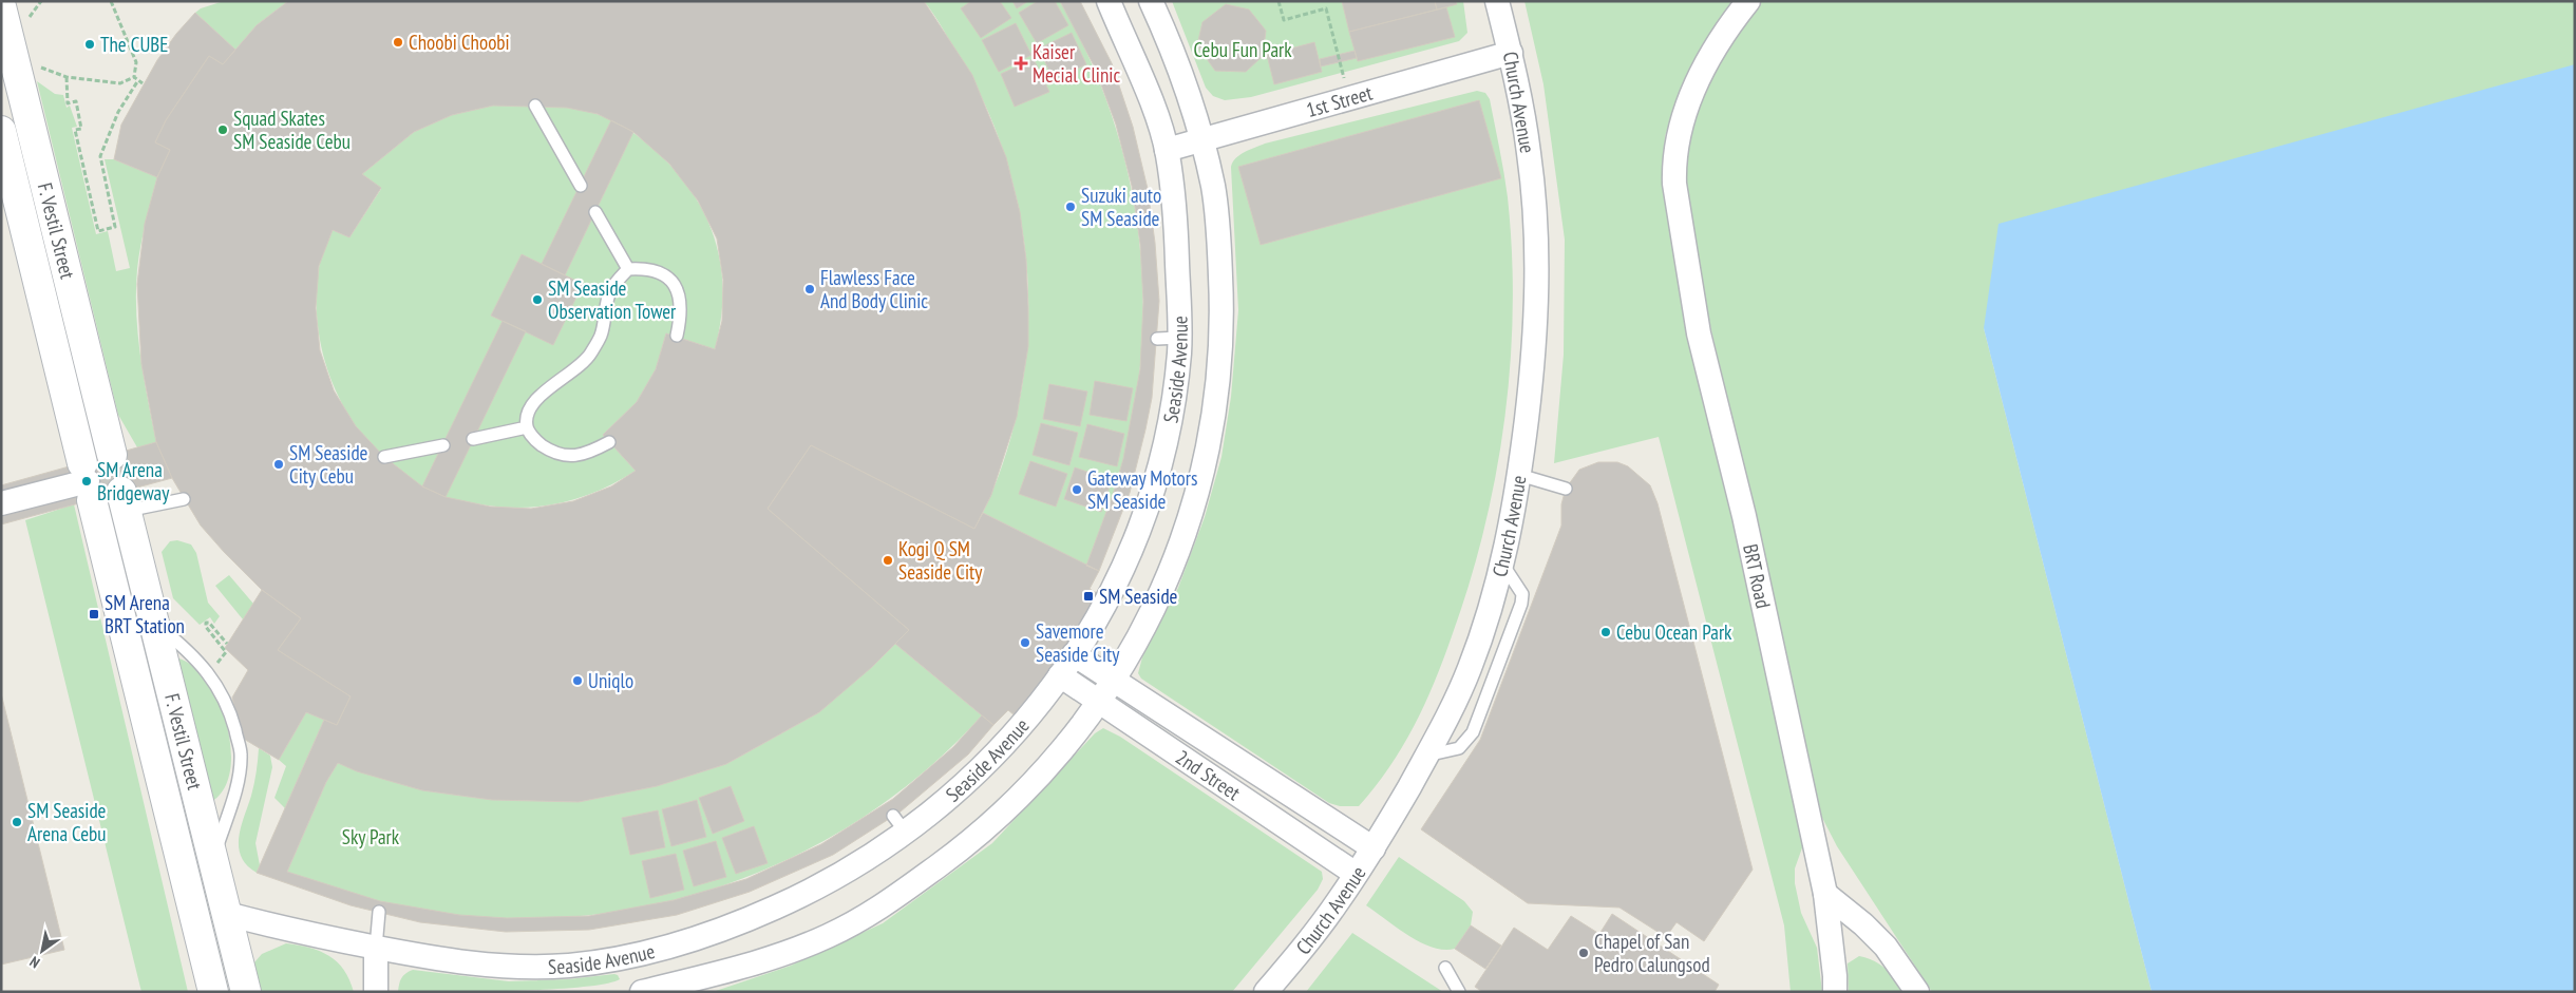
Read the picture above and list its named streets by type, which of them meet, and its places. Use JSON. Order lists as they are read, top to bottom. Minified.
{"streets":{"main road":["F. Vestil Street"],"street":["1st Street","Church Avenue","Seaside Avenue","BRT Road","2nd Street"]},"crossings":[["1st Street","Church Avenue"],["1st Street","Seaside Avenue"],["Church Avenue","2nd Street"],["F. Vestil Street","Seaside Avenue"],["Seaside Avenue","2nd Street"]],"parks":["Cebu Fun Park","Sky Park"],"places":{"other":["Choobi Choobi","The CUBE","Squad Skates SM Seaside Cebu","Suzuki auto SM Seaside","Flawless Face And Body Clinic","SM Seaside Observation Tower","SM Seaside City Cebu","SM Arena Bridgeway","Gateway Motors SM Seaside","Kogi Q SM Seaside City","Cebu Ocean Park","Savemore Seaside City","Uniqlo","SM Seaside Arena Cebu","Chapel of San Pedro Calungsod"],"health":["Kaiser Mecial Clinic"],"transit":["SM Seaside","SM Arena BRT Station"]},"north":"bottom left"}
